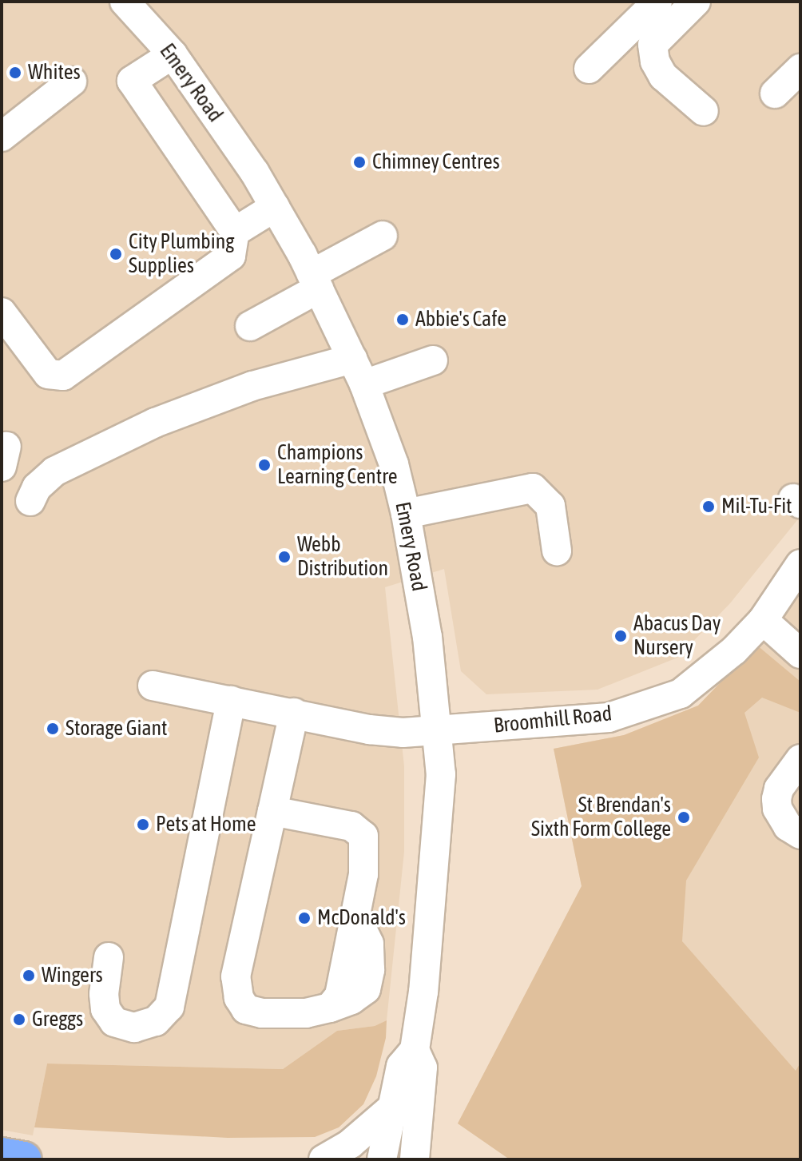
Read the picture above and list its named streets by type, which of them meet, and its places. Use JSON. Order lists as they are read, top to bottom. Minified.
{"streets":{"street":["Emery Road","Broomhill Road"]},"crossings":[["Emery Road","Broomhill Road"]],"places":["Whites","Chimney Centres","City Plumbing Supplies","Abbie's Cafe","Champions Learning Centre","Mil-Tu-Fit","Webb Distribution","Abacus Day Nursery","Storage Giant","St Brendan's Sixth Form College","Pets at Home","McDonald's","Wingers","Greggs"]}
